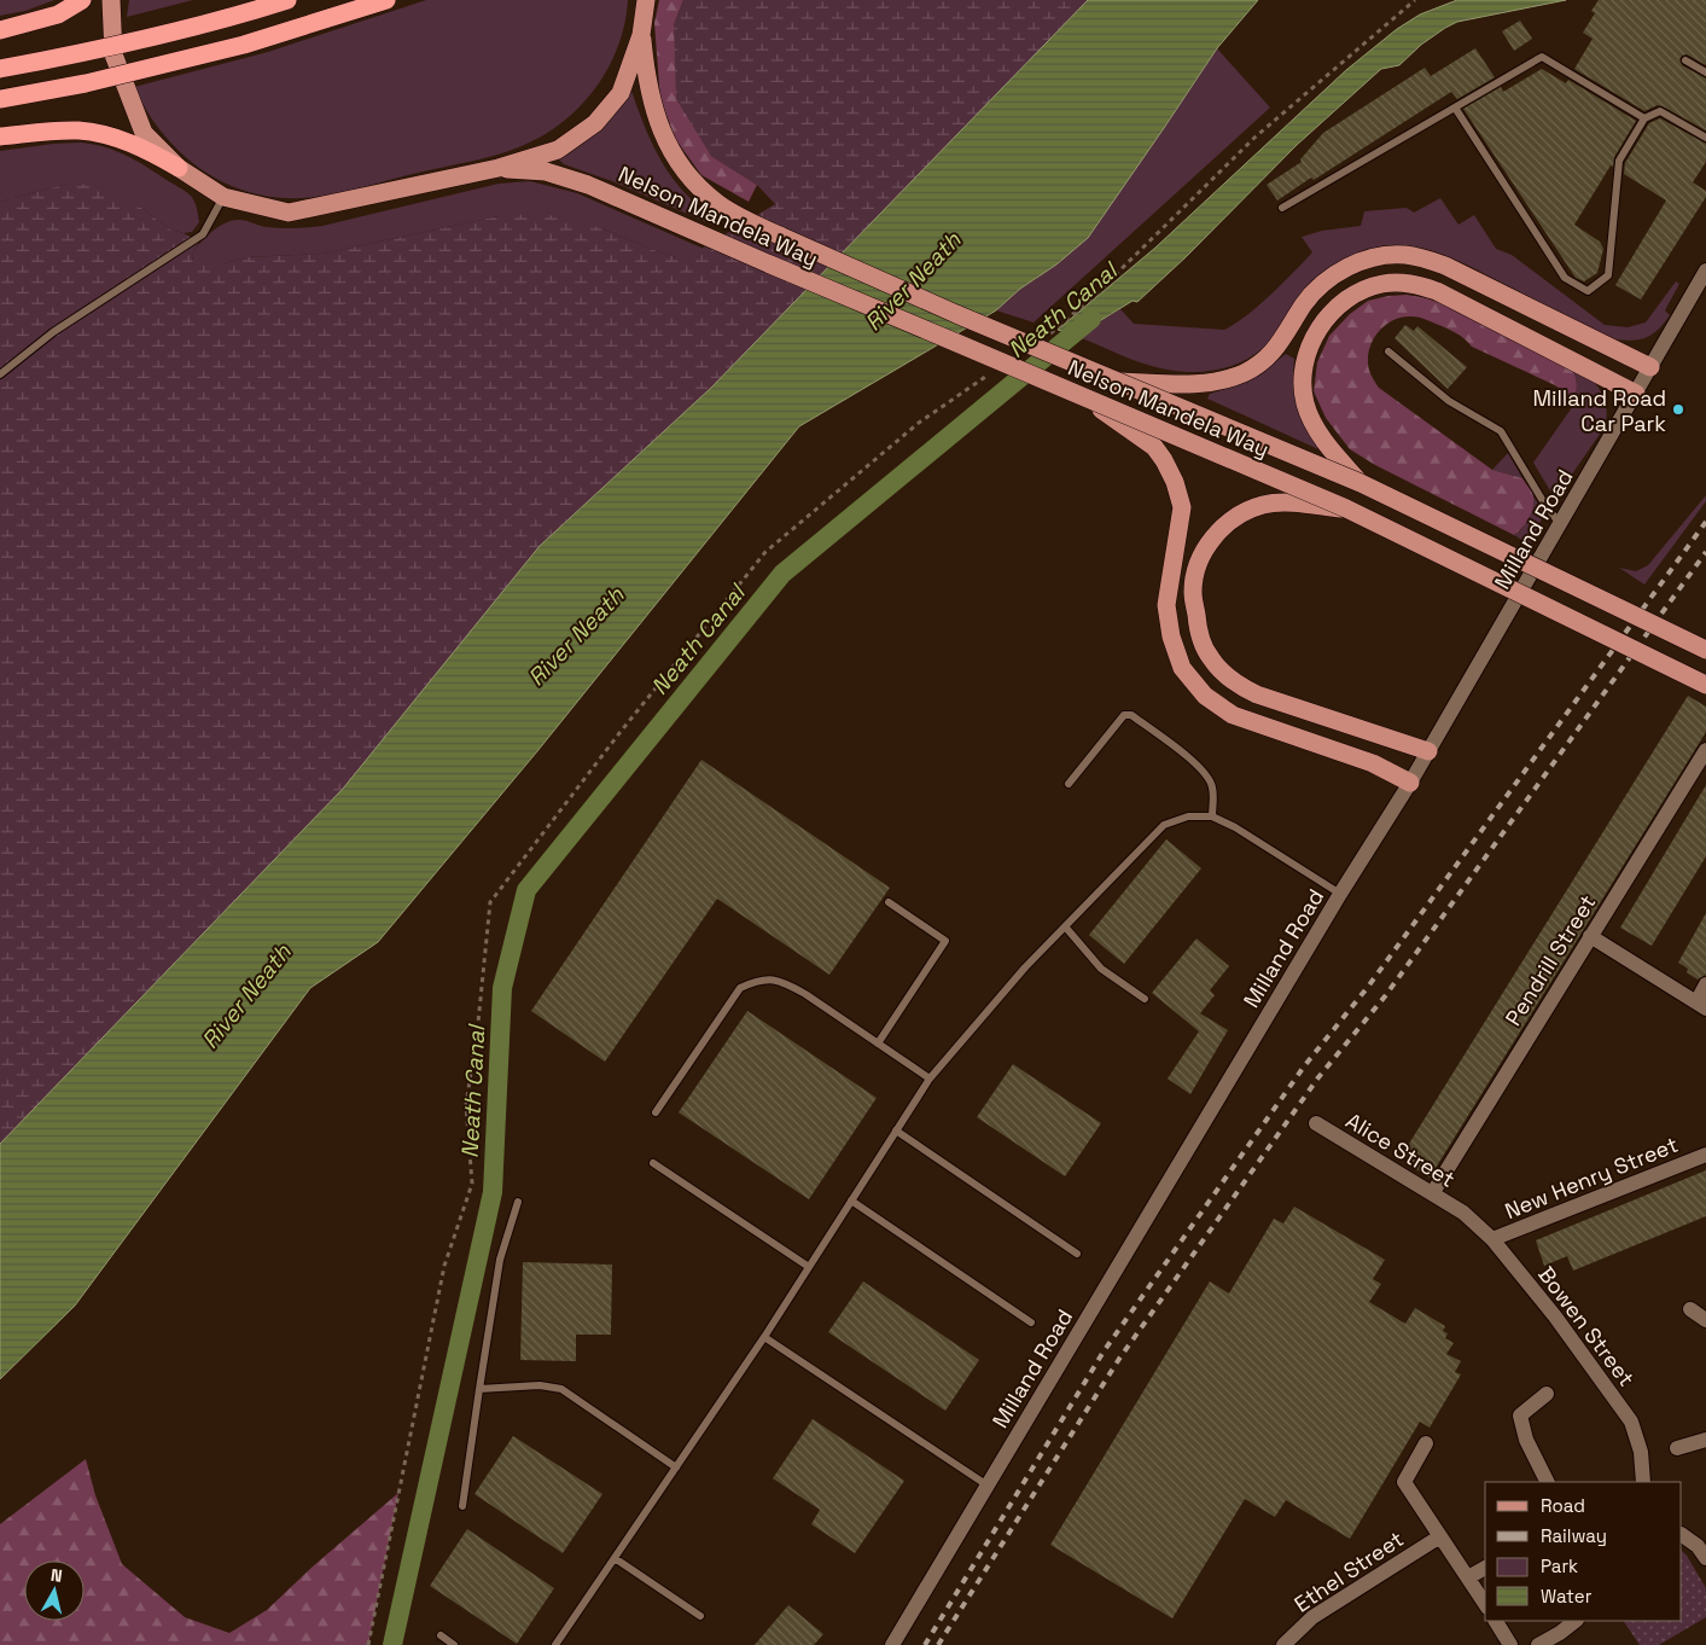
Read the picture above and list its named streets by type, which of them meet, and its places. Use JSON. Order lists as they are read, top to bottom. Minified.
{"streets":{"main road":["Nelson Mandela Way"],"street":["Milland Road","Pendrill Street","Alice Street","New Henry Street","Bowen Street","Ethel Street"]},"crossings":[["Pendrill Street","Alice Street"],["Alice Street","Bowen Street"],["New Henry Street","Bowen Street"]],"water":["River Neath","Neath Canal"],"places":["Milland Road Car Park"],"legend":["Road","Railway","Park","Water"],"north":"top"}
